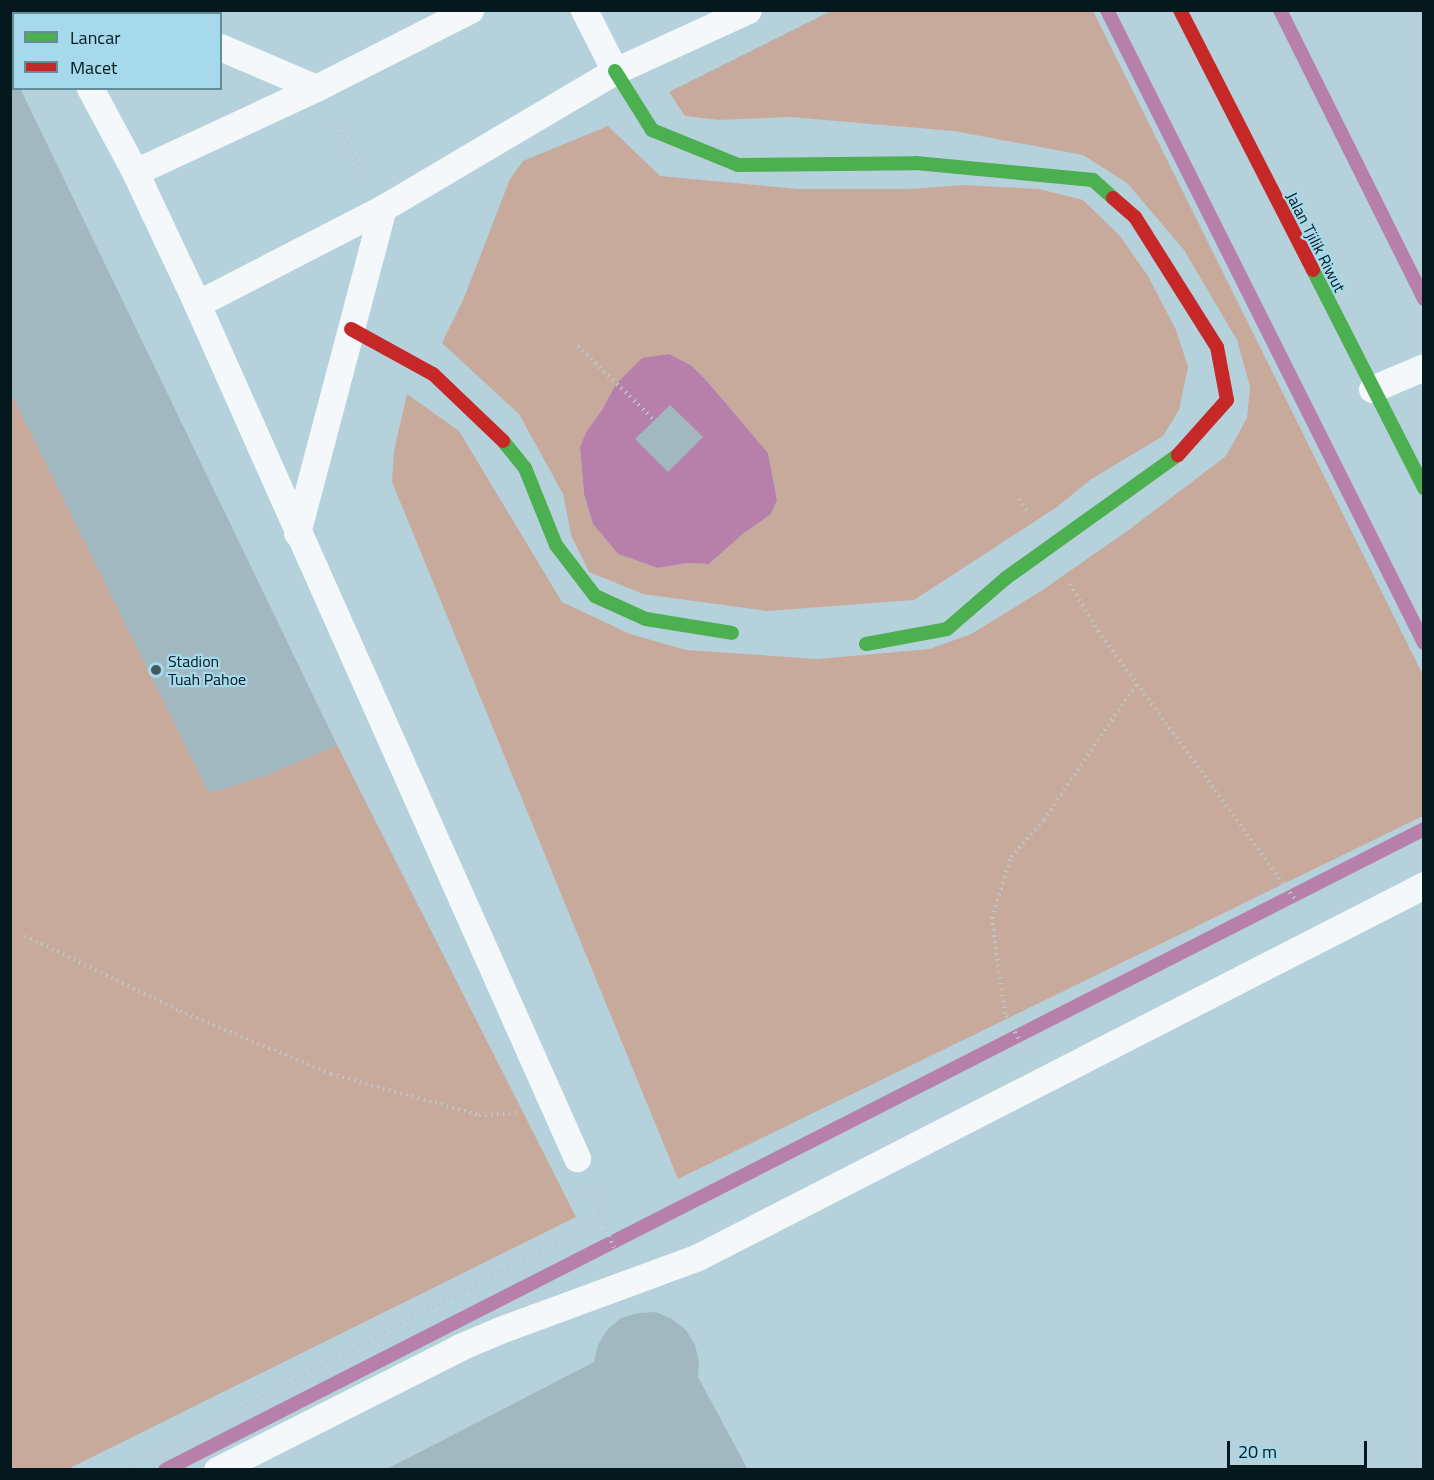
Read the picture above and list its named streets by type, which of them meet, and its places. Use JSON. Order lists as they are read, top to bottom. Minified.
{"streets":{"main road":["Jalan Tjilik Riwut"]},"places":["Stadion Tuah Pahoe"],"legend":["Lancar","Macet"],"scale_bar":"20 m"}
